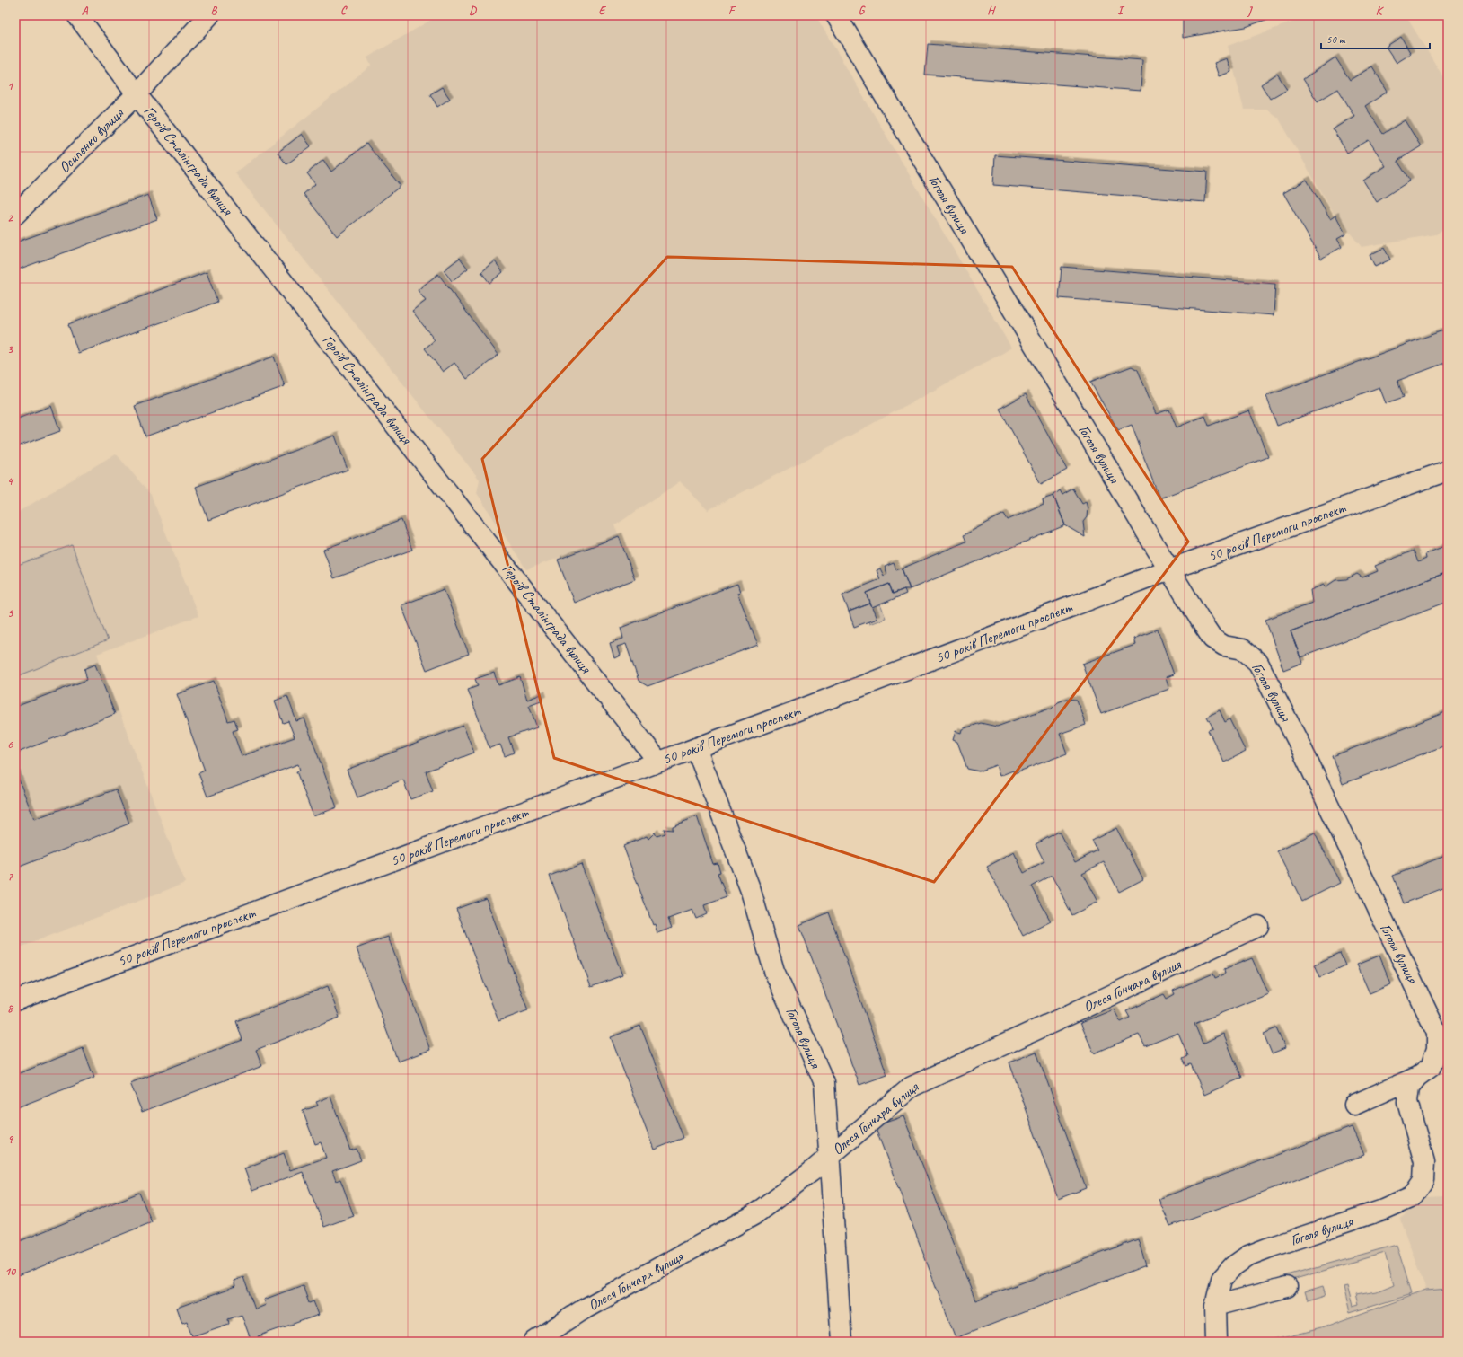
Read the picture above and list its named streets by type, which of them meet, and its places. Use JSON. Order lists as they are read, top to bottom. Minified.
{"streets":{"street":["Осипенко вулиця","Героїв Сталінграда вулиця","Гоголя вулиця","50 років Перемоги проспект","Олеся Гончара вулиця"]},"crossings":[["Осипенко вулиця","Героїв Сталінграда вулиця"],["Героїв Сталінграда вулиця","50 років Перемоги проспект"],["Гоголя вулиця","50 років Перемоги проспект"],["Гоголя вулиця","Олеся Гончара вулиця"]],"scale_bar":"50 m","grid":{"columns":["A","B","C","D","E","F","G","H","I","J","K"],"rows":["1","2","3","4","5","6","7","8","9","10"]}}
